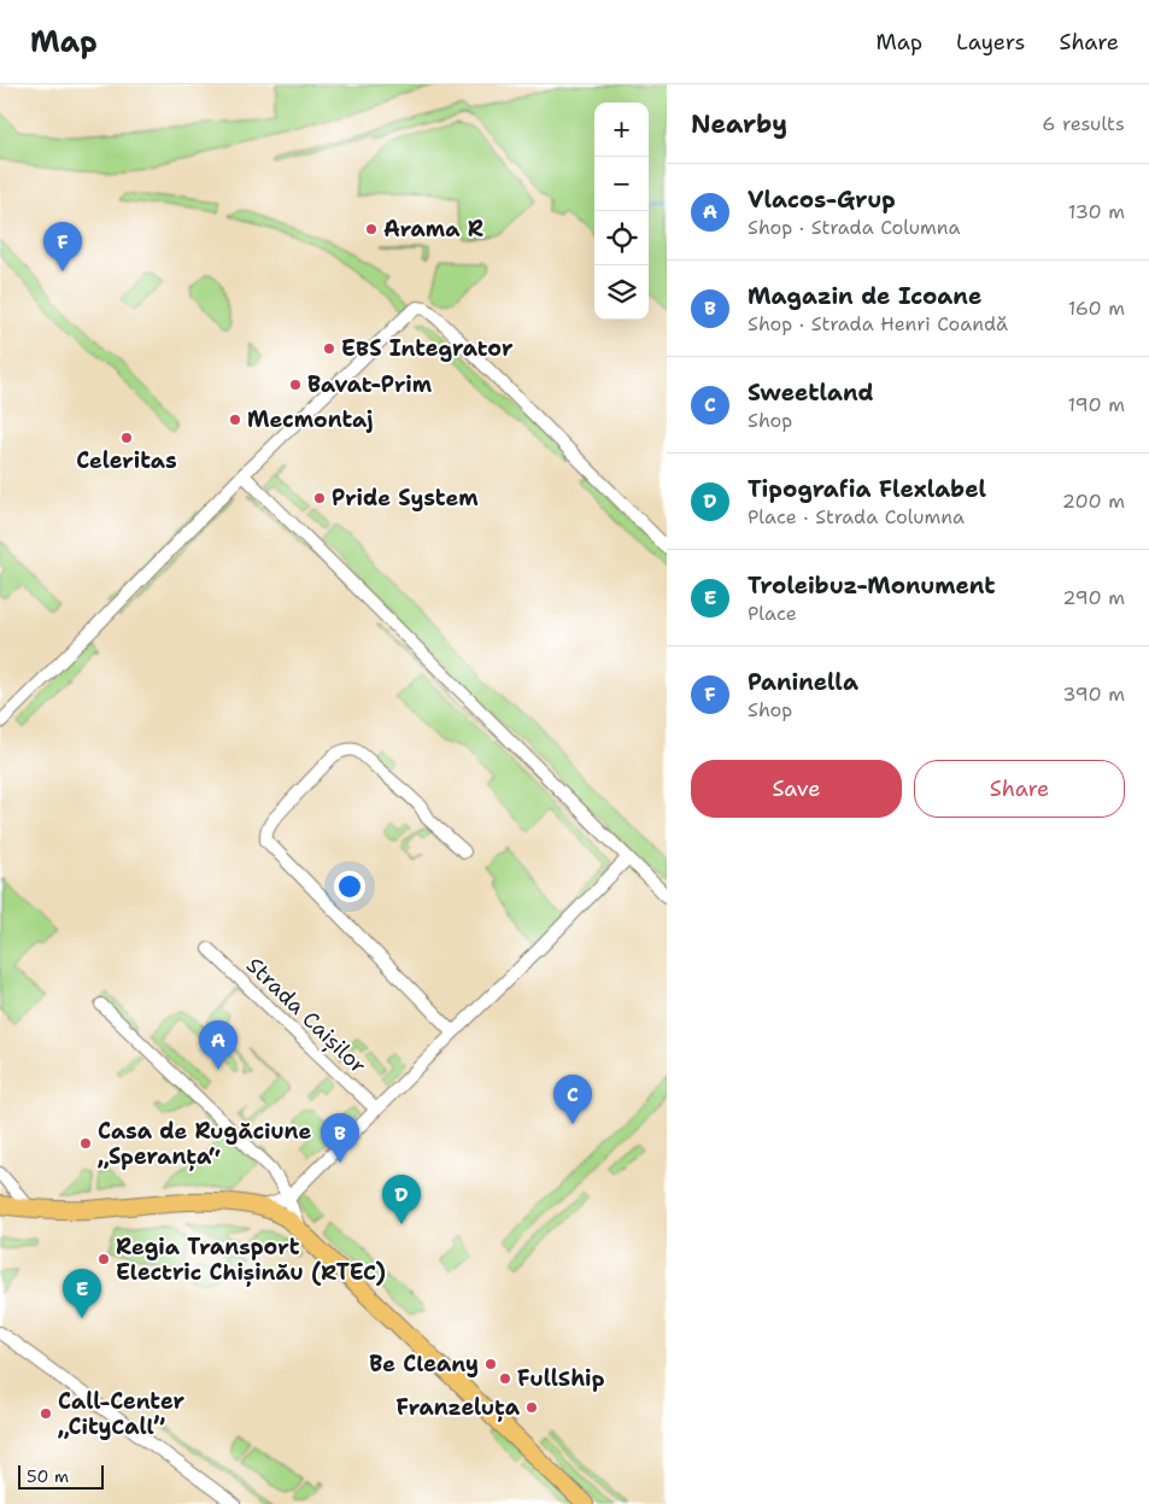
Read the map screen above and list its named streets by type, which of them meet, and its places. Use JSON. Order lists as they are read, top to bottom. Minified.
{"streets":{"street":["Strada Caișilor"]},"places":["Arama R","EBS Integrator","Bavat-Prim","Mecmontaj","Celeritas","Pride System","Casa de Rugăciune „Speranța“","Regia Transport Electric Chișinău (RTEC)","Be Cleany","FullShip","Franzeluța","Call-Center „CityCall”"],"scale_bar":"50 m","page":{"header":"Map","nav":["Map","Layers","Share"],"heading":["Nearby","6 results"],"map_buttons":["+","−"],"list":[{"mark":"A","name":"Vlacos-Grup","note":"Shop · Strada Columna","value":"130 m"},{"mark":"B","name":"Magazin de Icoane","note":"Shop · Strada Henri Coandă","value":"160 m"},{"mark":"C","name":"Sweetland","note":"Shop","value":"190 m"},{"mark":"D","name":"Tipografia Flexlabel","note":"Place · Strada Columna","value":"200 m"},{"mark":"E","name":"Troleibuz-Monument","note":"Place","value":"290 m"},{"mark":"F","name":"Paninella","note":"Shop","value":"390 m"}],"pins":["F","A","C","B","D","E"],"buttons":["Save","Share"],"scale":"50 m"}}
